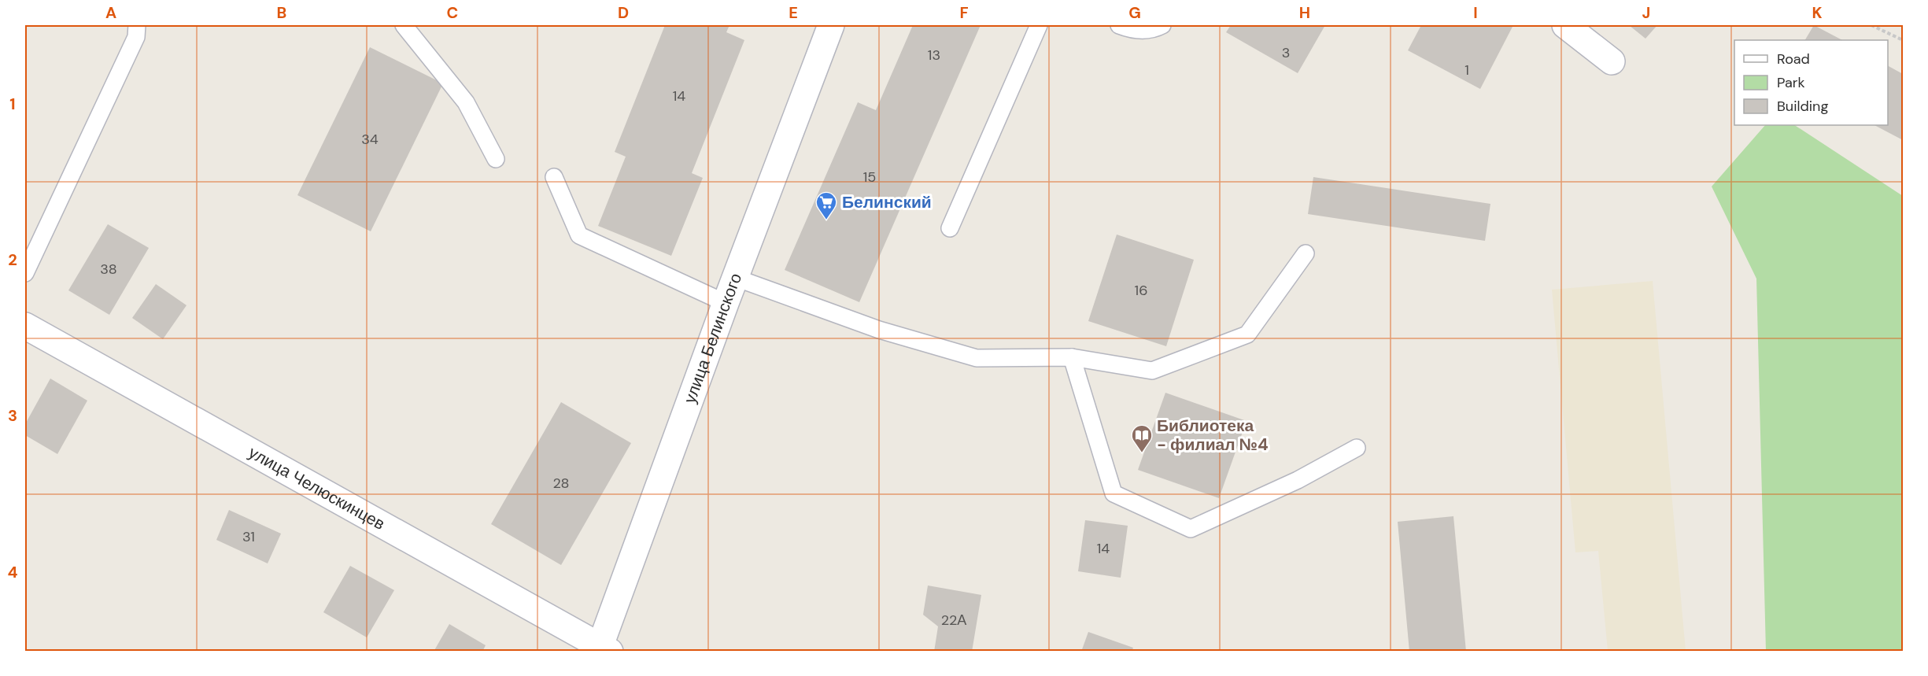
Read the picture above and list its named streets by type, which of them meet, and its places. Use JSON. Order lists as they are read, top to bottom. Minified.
{"streets":{"street":["улица Белинского","улица Челюскинцев"]},"crossings":[["улица Белинского","улица Челюскинцев"]],"places":{"supermarket":["Белинский"],"library":["Библиотека - филиал №4"]},"house_numbers":["3","13","1","14","34","15","38","16","28","31","14","22А"],"legend":["Road","Park","Building"],"grid":{"columns":["A","B","C","D","E","F","G","H","I","J","K"],"rows":["1","2","3","4"]}}
